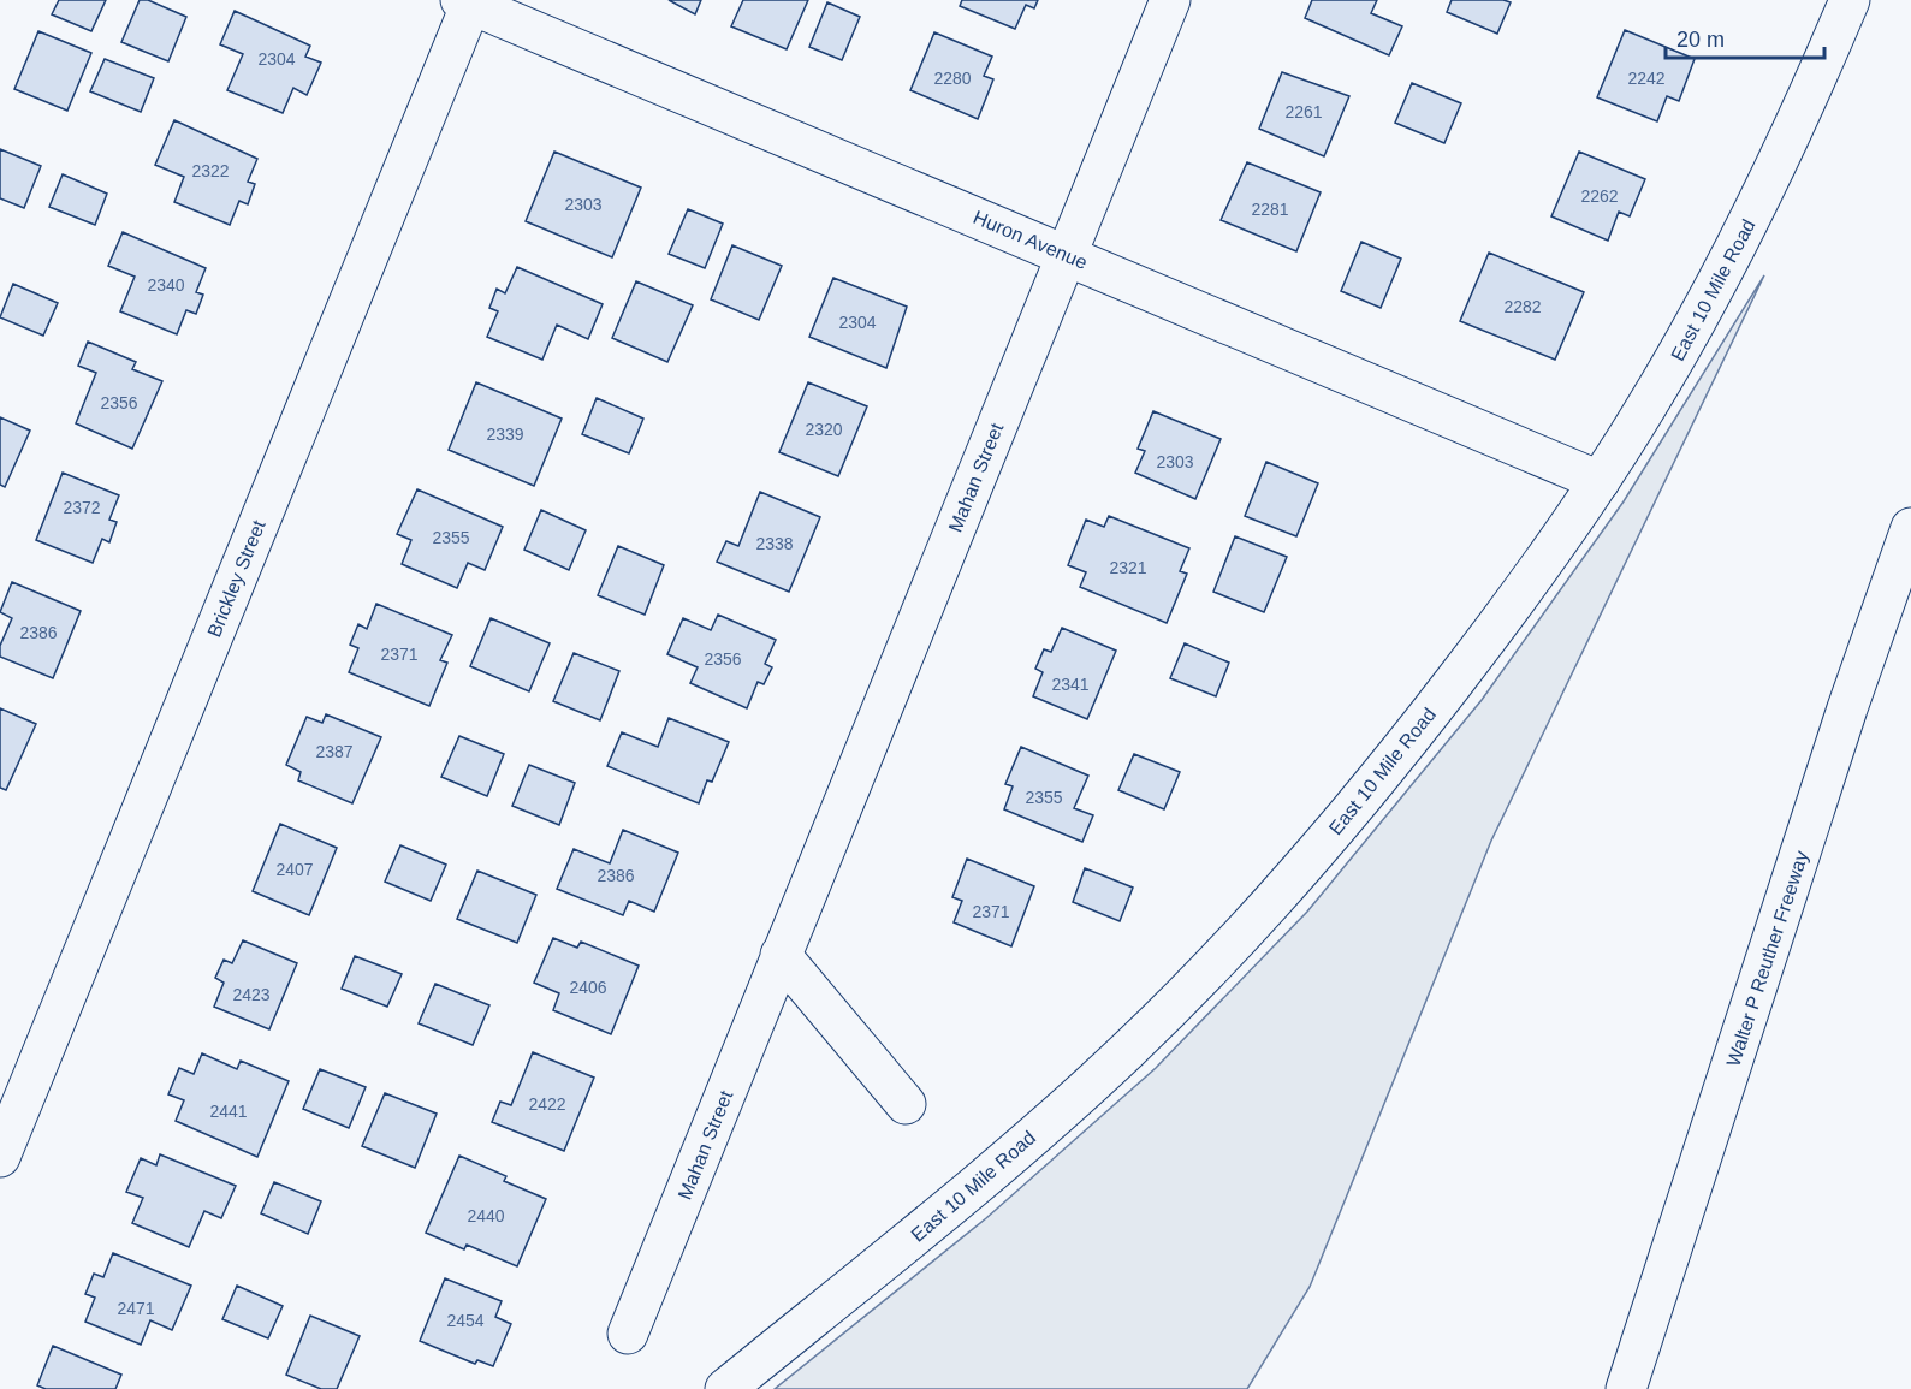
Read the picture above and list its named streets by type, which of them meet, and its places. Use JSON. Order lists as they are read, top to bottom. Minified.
{"streets":{"main road":["Huron Avenue","East 10 Mile Road","Mahan Street","Brickley Street","Walter P Reuther Freeway"]},"crossings":[["Huron Avenue","East 10 Mile Road"],["Huron Avenue","Mahan Street"],["Huron Avenue","Brickley Street"]],"house_numbers":["2304","2280","2242","2261","2322","2262","2303","2281","2340","2282","2304","2356","2320","2339","2303","2372","2355","2338","2321","2386","2371","2356","2341","2387","2355","2407","2386","2371","2406","2423","2422","2441","2440","2471","2454"],"scale_bar":"20 m"}
